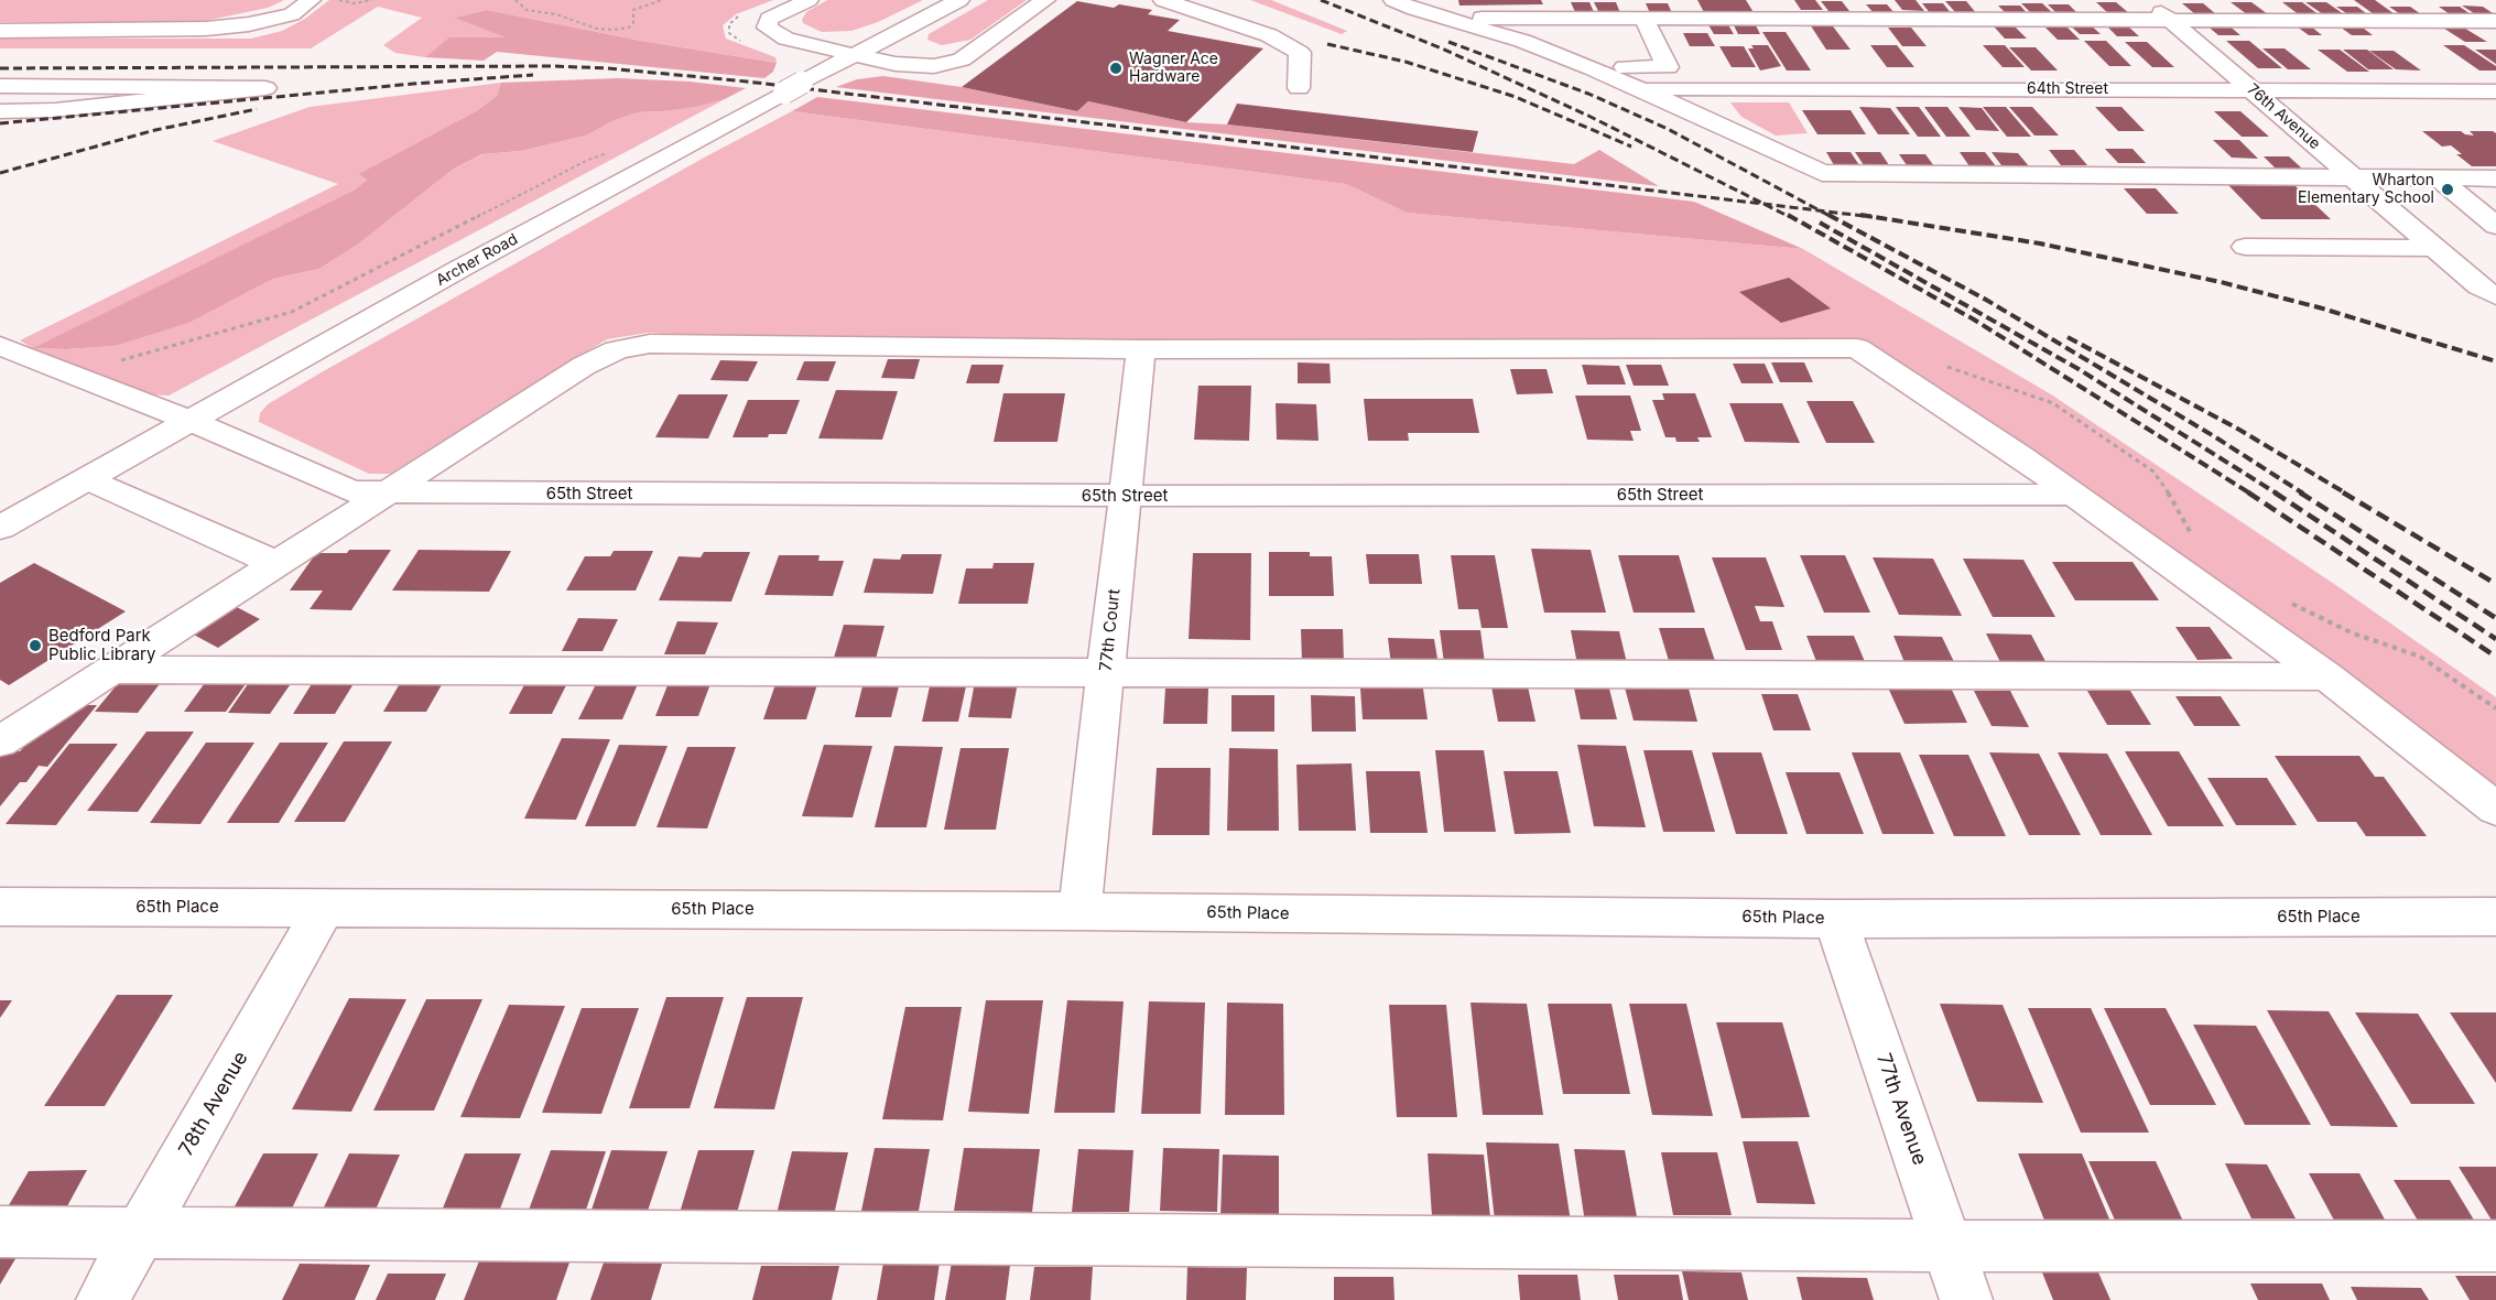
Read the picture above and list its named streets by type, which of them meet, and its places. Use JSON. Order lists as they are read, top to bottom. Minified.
{"streets":{"street":["64th Street","76th Avenue","Archer Road","65th Street","77th Court","65th Place","78th Avenue","77th Avenue"]},"crossings":[["64th Street","76th Avenue"],["Archer Road","65th Street"],["65th Street","77th Court"],["77th Court","65th Place"],["65th Place","78th Avenue"],["65th Place","77th Avenue"]],"places":["Wagner Ace Hardware","Wharton Elementary School","Bedford Park Public Library"]}
